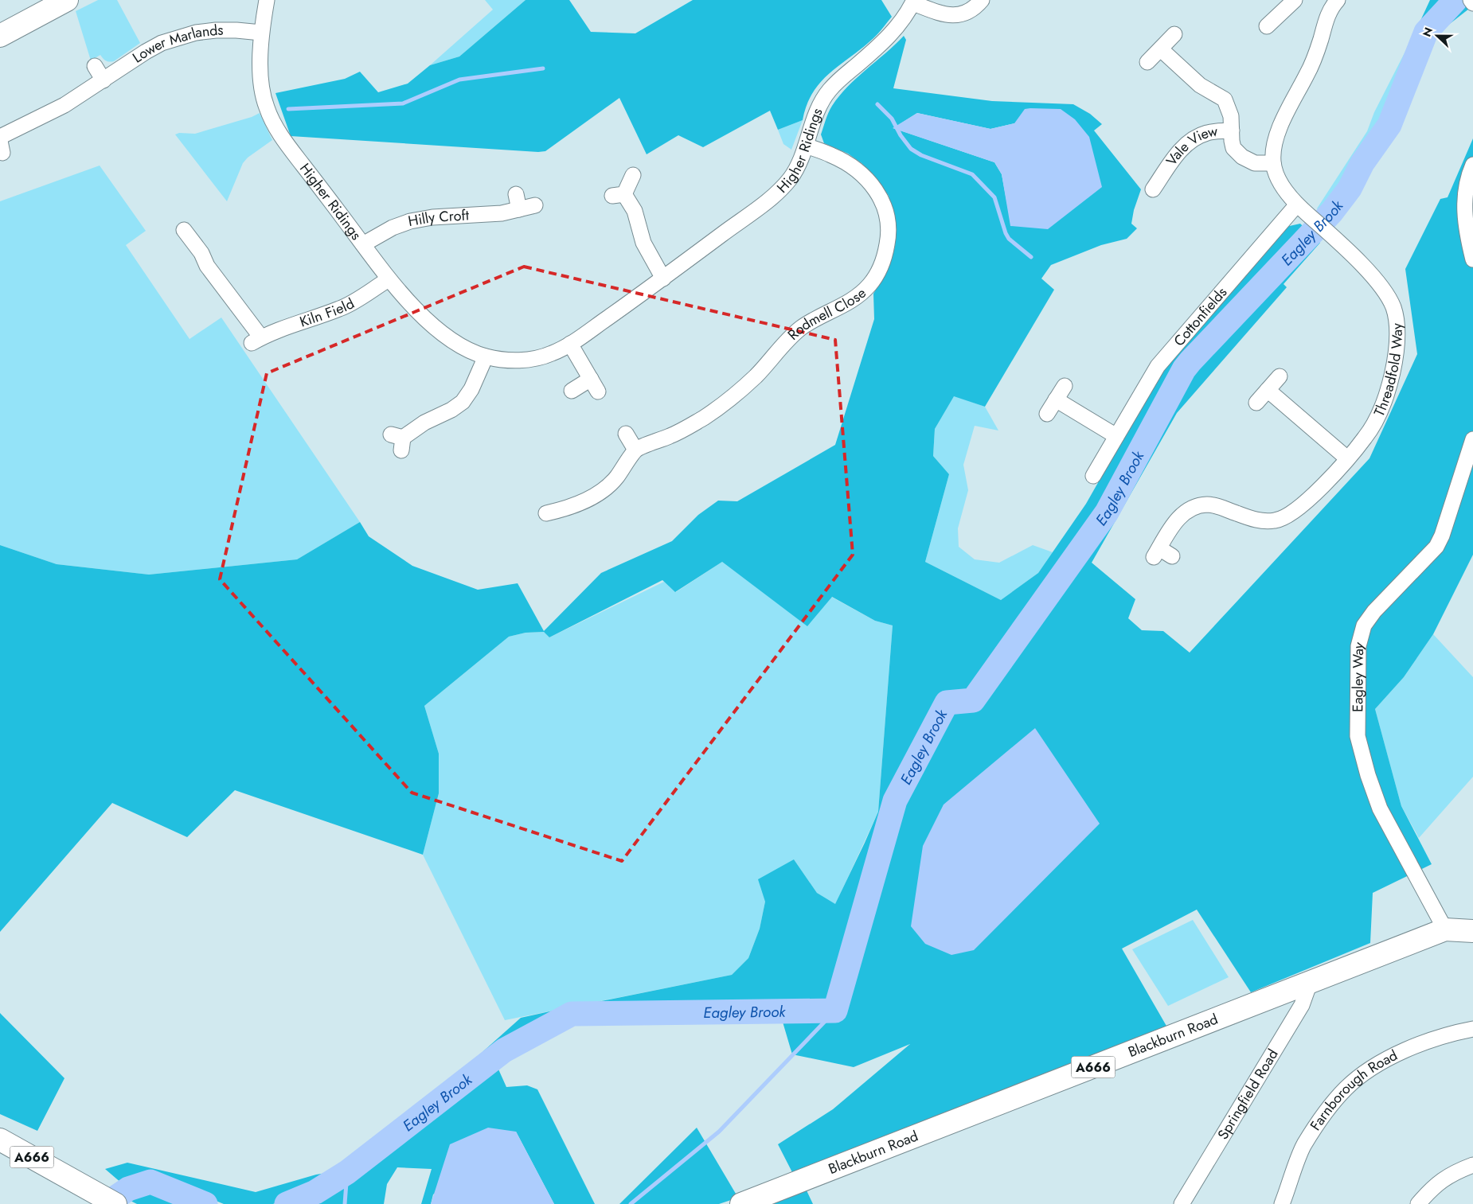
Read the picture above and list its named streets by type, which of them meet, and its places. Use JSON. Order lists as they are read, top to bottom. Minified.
{"streets":{"main road":["Blackburn Road","A666"],"street":["Lower Marlands","Higher Ridings","Vale View","Hilly Croft","Kiln Field","Rodmell Close","Cottonfields","Threadfold Way","Eagley Way","Farnborough Road","Springfield Road"]},"crossings":[["Lower Marlands","Higher Ridings"],["Higher Ridings","Hilly Croft"],["Higher Ridings","Kiln Field"],["Higher Ridings","Rodmell Close"],["Cottonfields","Threadfold Way"],["Eagley Way","Blackburn Road"],["Blackburn Road","Springfield Road"]],"water":["Eagley Brook"],"north":"left"}
